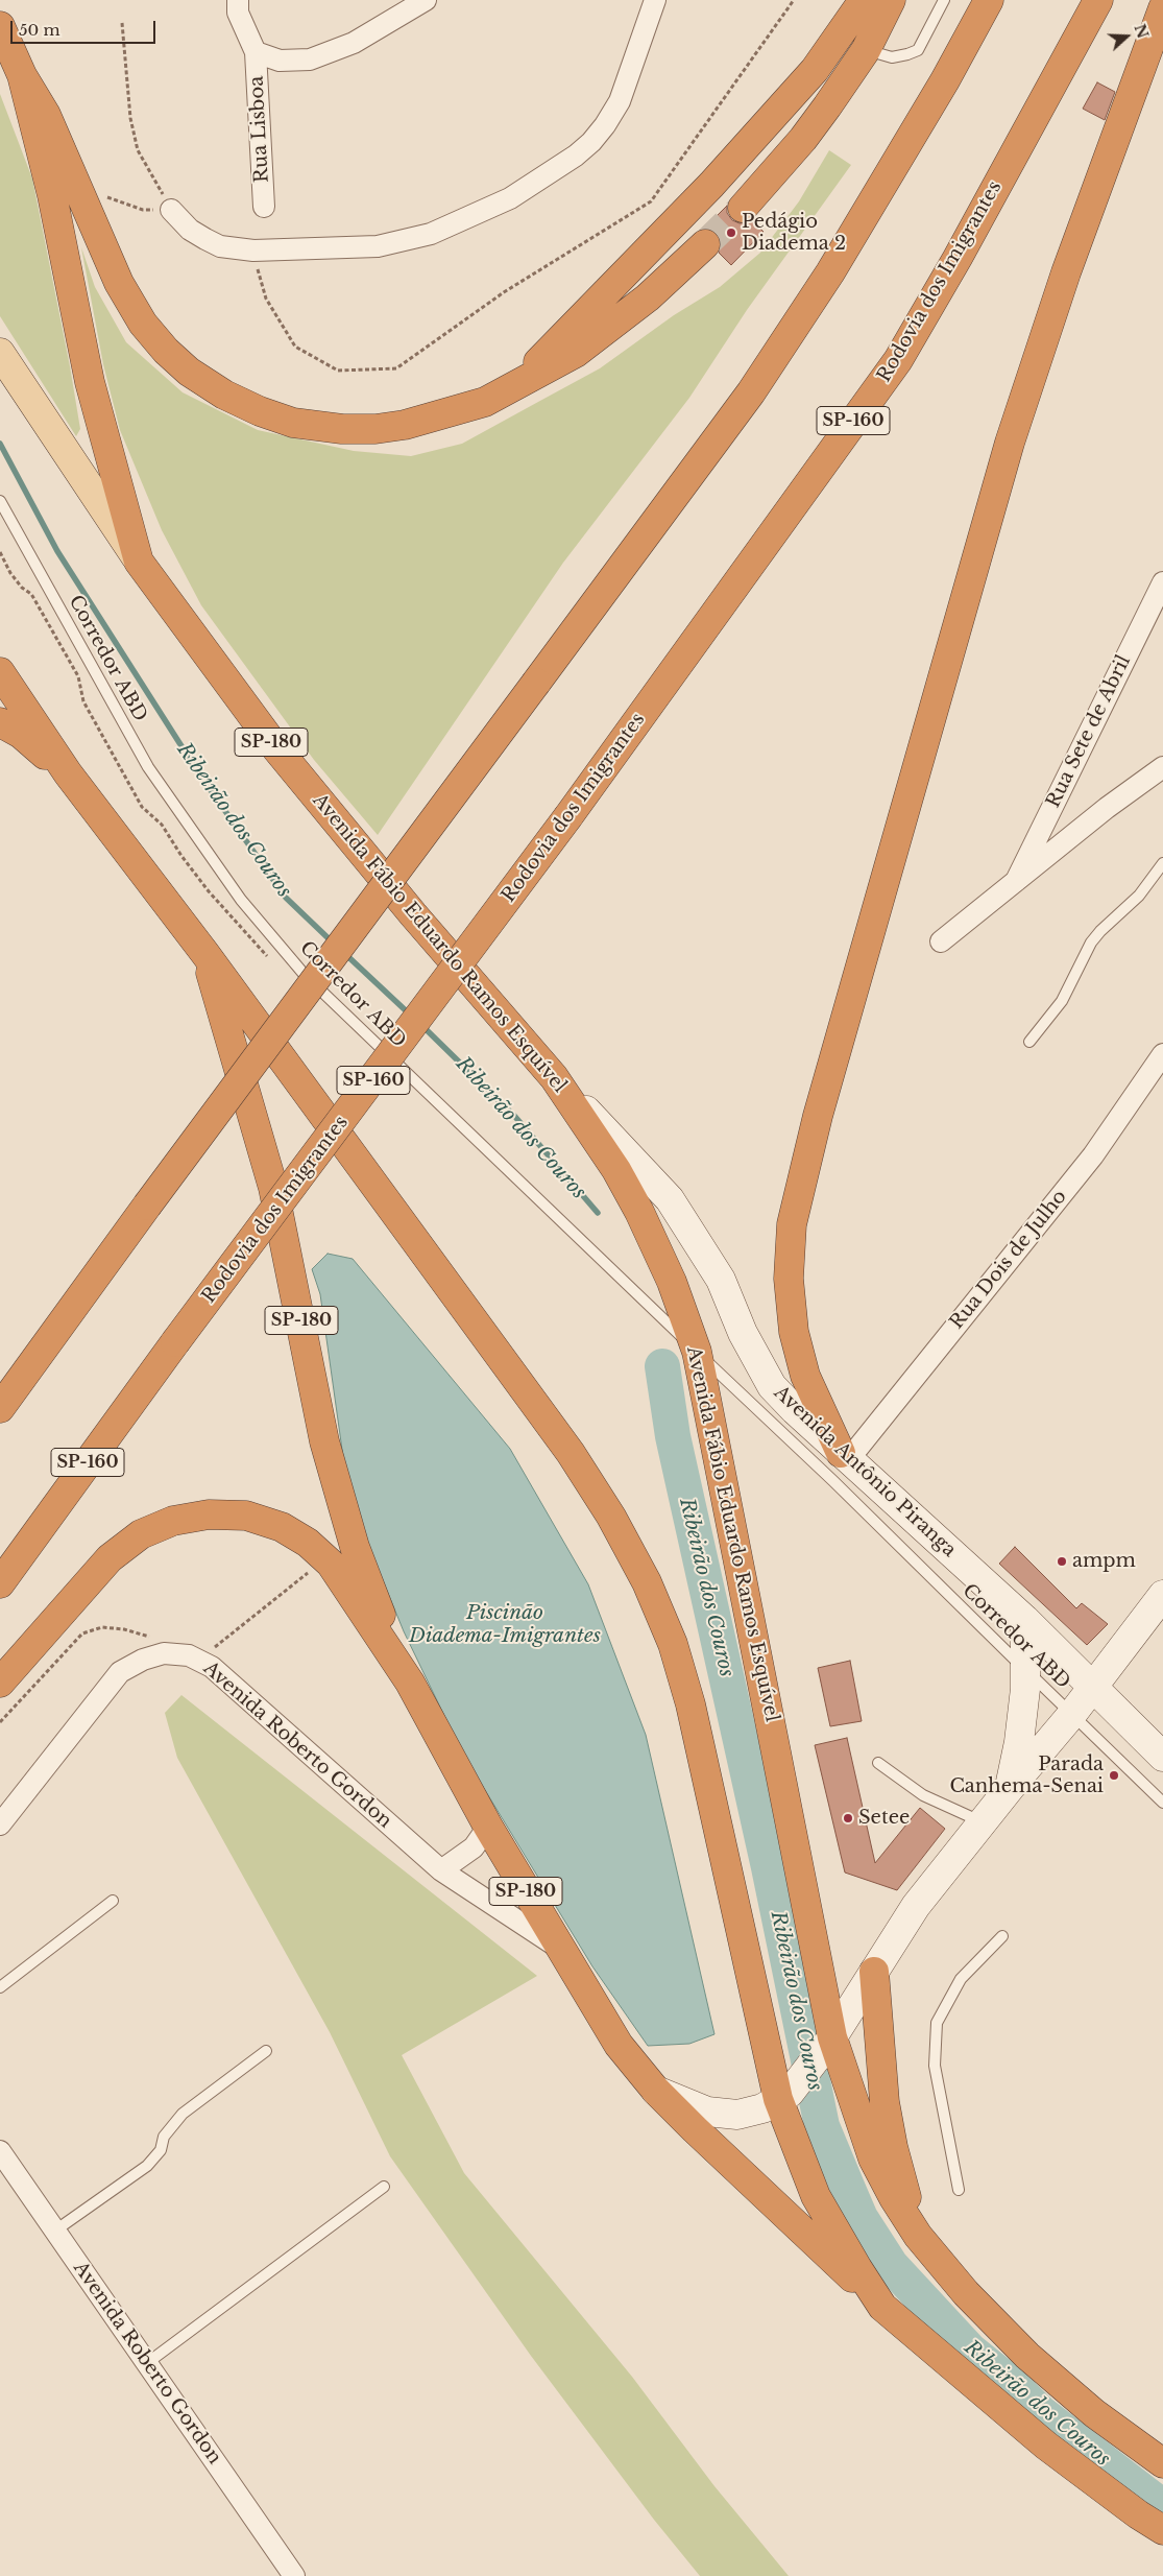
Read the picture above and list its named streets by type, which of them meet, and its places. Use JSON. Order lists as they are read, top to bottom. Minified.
{"streets":{"highway":["Rodovia dos Imigrantes","SP-160","SP-180","Avenida Fábio Eduardo Ramos Esquível"],"main road":["Avenida Antônio Piranga"],"street":["Rua Lisboa","Rua Sete de Abril","Rua Dois de Julho","Avenida Roberto Gordon"],"lane":["Corredor ABD"]},"crossings":[["Corredor ABD","SP-180"],["Corredor ABD","Avenida Fábio Eduardo Ramos Esquível"],["SP-180","Avenida Fábio Eduardo Ramos Esquível"],["SP-180","Avenida Antônio Piranga"],["SP-180","Avenida Roberto Gordon"],["Avenida Fábio Eduardo Ramos Esquível","Avenida Antônio Piranga"],["Rua Dois de Julho","Avenida Antônio Piranga"]],"water":["Ribeirão dos Couros","Piscinão Diadema-Imigrantes"],"places":["Pedágio Diadema 2","ampm","Parada Canhema-Senai","Setee"],"scale_bar":"50 m","north":"right"}
